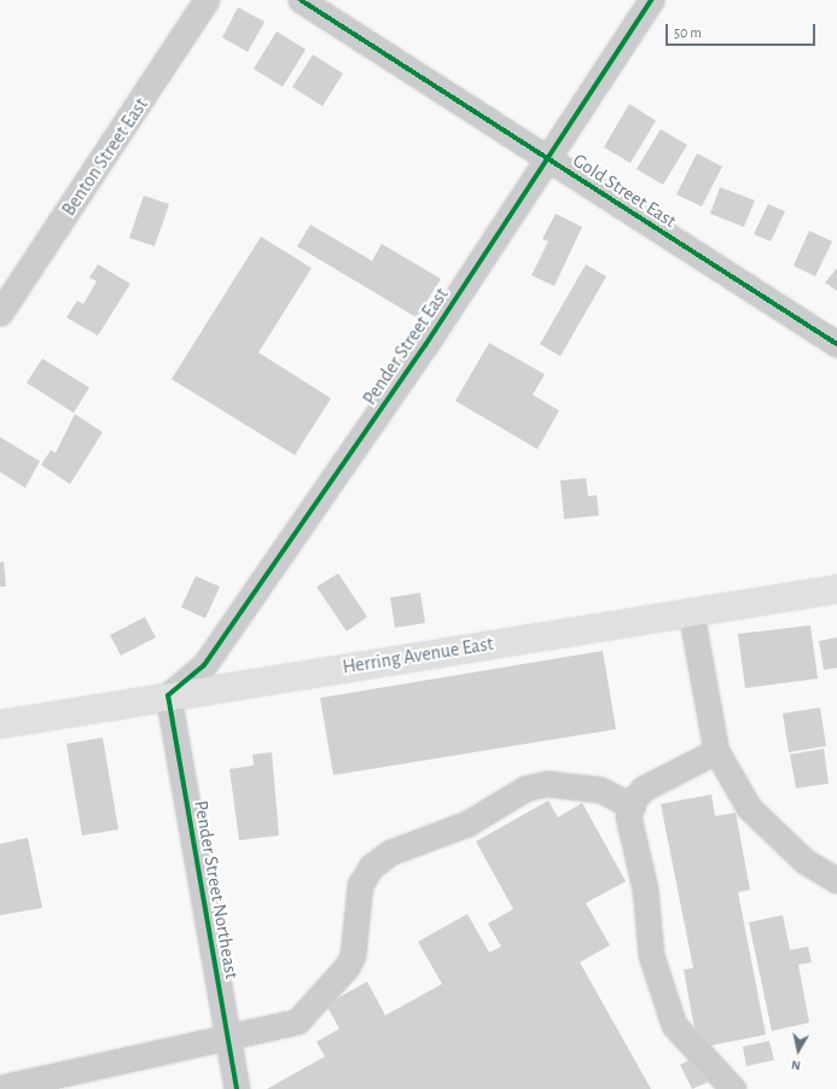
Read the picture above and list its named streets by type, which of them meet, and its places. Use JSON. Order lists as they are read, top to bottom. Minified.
{"streets":{"main road":["Herring Avenue East"],"street":["Benton Street East","Gold Street East","Pender Street East","Pender Street Northeast"]},"crossings":[["Gold Street East","Pender Street East"],["Pender Street East","Herring Avenue East"],["Pender Street East","Pender Street Northeast"],["Herring Avenue East","Pender Street Northeast"]],"scale_bar":"50 m","north":"bottom"}
